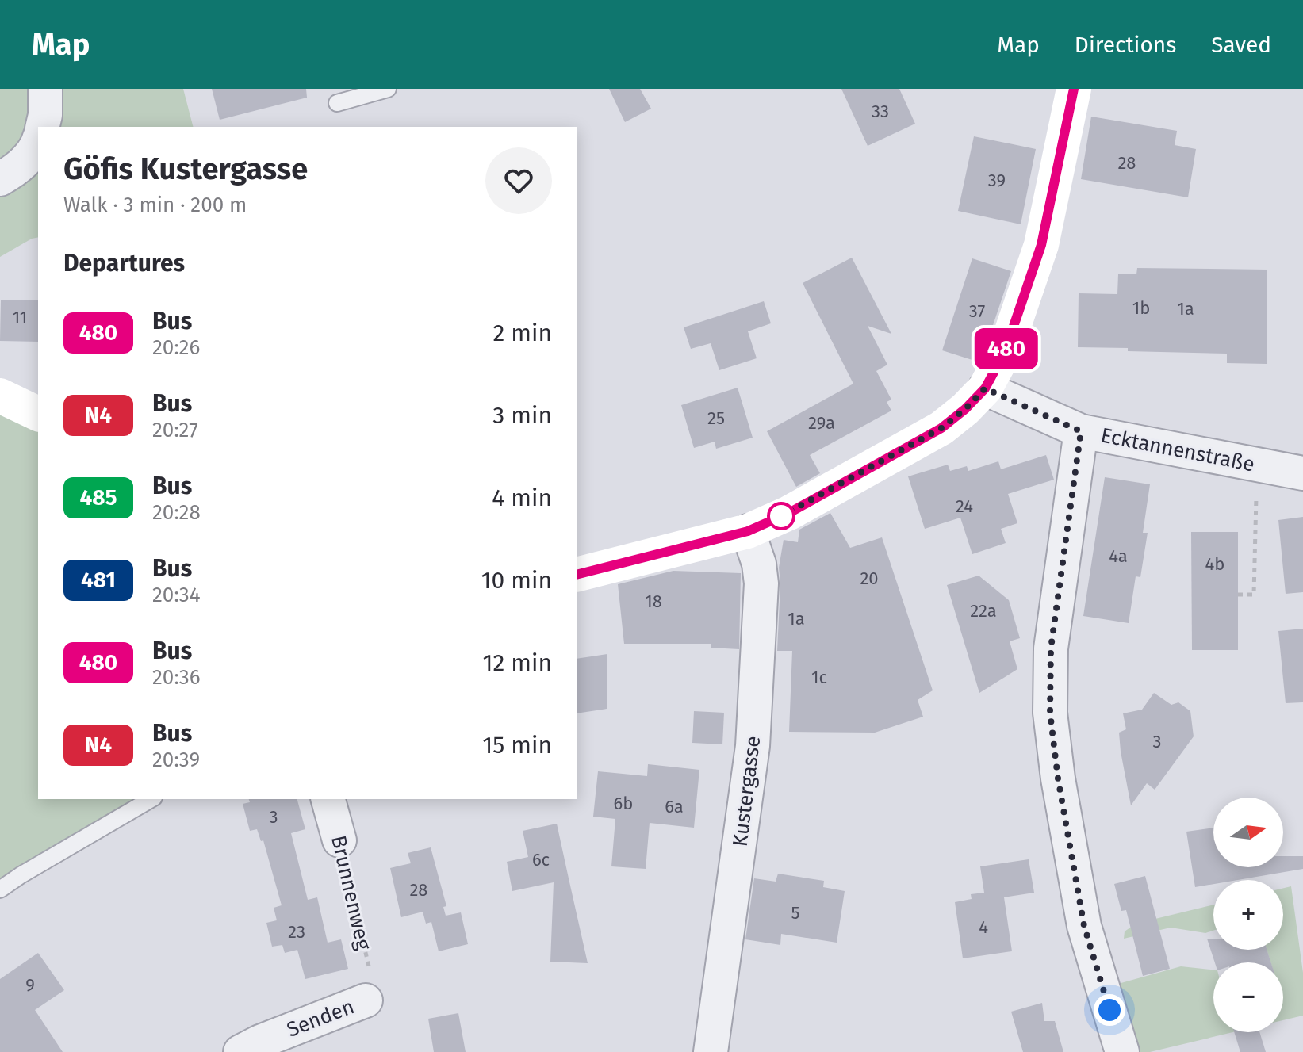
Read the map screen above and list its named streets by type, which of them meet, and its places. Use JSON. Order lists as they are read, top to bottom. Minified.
{"streets":{"street":["Ecktannenstraße","Kustergasse","Brunnenweg","Senden"]},"crossings":[["Brunnenweg","Senden"]],"lines":["bus line 480"],"house_numbers":["33","28","39","1b","1a","37","11","25","29a","24","4a","4b","20","18","22a","1a","1c","3","6b","6a","3","6c","28","5","4","23","9"],"north":"right","page":{"header":"Map","nav":["Map","Directions","Saved"],"on_map":"480","heading":[["Göfis Kustergasse","Walk · 3 min · 200 m"],"Departures"],"list":[{"mark":"480","name":"Bus","note":"20:26","value":"2 min"},{"mark":"N4","name":"Bus","note":"20:27","value":"3 min"},{"mark":"485","name":"Bus","note":"20:28","value":"4 min"},{"mark":"481","name":"Bus","note":"20:34","value":"10 min"},{"mark":"480","name":"Bus","note":"20:36","value":"12 min"},{"mark":"N4","name":"Bus","note":"20:39","value":"15 min"}],"map_buttons":["+","−"]}}
